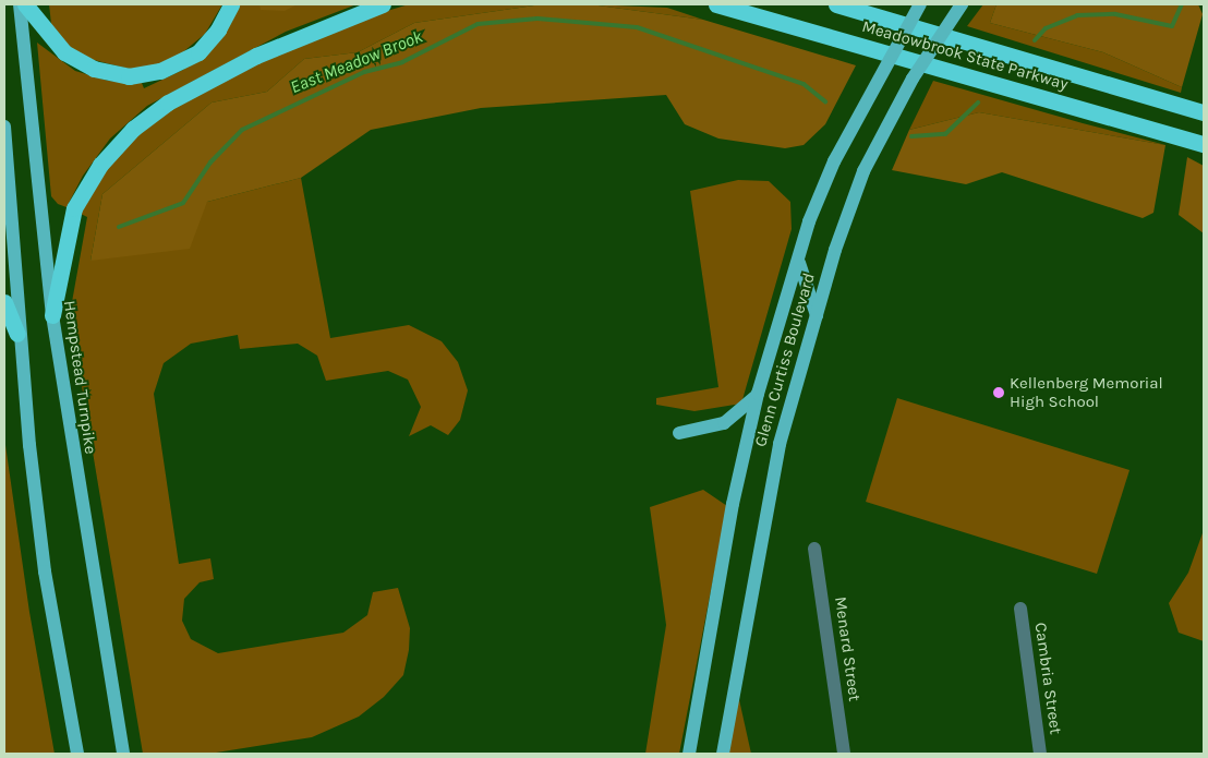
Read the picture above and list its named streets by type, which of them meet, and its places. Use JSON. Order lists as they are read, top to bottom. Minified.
{"streets":{"highway":["Meadowbrook State Parkway"],"main road":["Glenn Curtiss Boulevard","Hempstead Turnpike"],"street":["Menard Street","Cambria Street"]},"water":["East Meadow Brook"],"places":["Kellenberg Memorial High School"]}
